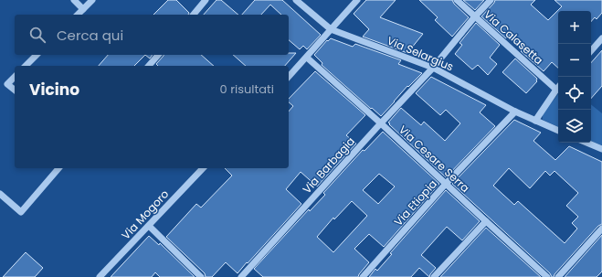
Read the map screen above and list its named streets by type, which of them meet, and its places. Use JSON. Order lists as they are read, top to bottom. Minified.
{"streets":{"street":["Via Calasetta","Via Selargius","Via Cesare Serra","Via Barbagia","Via Etiopia","Via Mogoro"]},"crossings":[["Via Calasetta","Via Barbagia"],["Via Selargius","Via Barbagia"],["Via Selargius","Via Etiopia"],["Via Cesare Serra","Via Barbagia"],["Via Cesare Serra","Via Etiopia"]],"page":{"map_buttons":["+","−"],"search":"Cerca qui","heading":["Vicino","0 risultati"]}}
